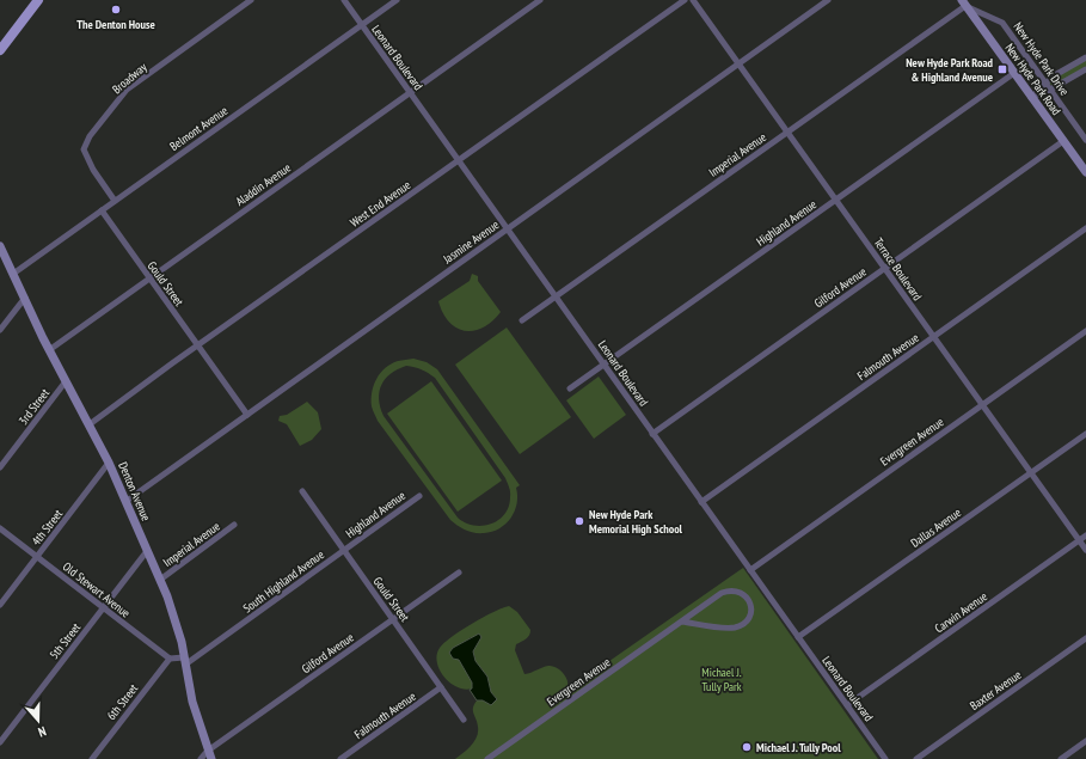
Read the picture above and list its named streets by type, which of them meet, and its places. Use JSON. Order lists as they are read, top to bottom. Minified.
{"streets":{"main road":["New Hyde Park Road","Denton Avenue"],"street":["Leonard Boulevard","New Hyde Park Drive","Broadway","Belmont Avenue","Imperial Avenue","Aladdin Avenue","West End Avenue","Highland Avenue","Jasmine Avenue","Terrace Boulevard","Gould Street","Gilford Avenue","Falmouth Avenue","3rd Street","Evergreen Avenue","4th Street","Dallas Avenue","South Highland Avenue","Old Stewart Avenue","Carwin Avenue","5th Street","Baxter Avenue","6th Street"]},"crossings":[["Leonard Boulevard","Belmont Avenue"],["Leonard Boulevard","Imperial Avenue"],["Leonard Boulevard","Aladdin Avenue"],["Leonard Boulevard","West End Avenue"],["Leonard Boulevard","Highland Avenue"],["Leonard Boulevard","Jasmine Avenue"],["Leonard Boulevard","Gilford Avenue"],["Leonard Boulevard","Falmouth Avenue"],["Leonard Boulevard","Evergreen Avenue"],["Leonard Boulevard","Dallas Avenue"],["Leonard Boulevard","Carwin Avenue"],["New Hyde Park Drive","New Hyde Park Road"],["New Hyde Park Drive","Imperial Avenue"],["Broadway","Belmont Avenue"],["New Hyde Park Road","Imperial Avenue"],["New Hyde Park Road","Highland Avenue"],["New Hyde Park Road","Gilford Avenue"],["Belmont Avenue","Gould Street"],["Belmont Avenue","Denton Avenue"],["Imperial Avenue","Terrace Boulevard"],["Imperial Avenue","Denton Avenue"],["Aladdin Avenue","Gould Street"],["Aladdin Avenue","Denton Avenue"],["West End Avenue","Gould Street"],["West End Avenue","Denton Avenue"],["Highland Avenue","Terrace Boulevard"],["Highland Avenue","Gould Street"],["Highland Avenue","South Highland Avenue"],["Jasmine Avenue","Terrace Boulevard"],["Jasmine Avenue","Gould Street"],["Jasmine Avenue","Denton Avenue"],["Terrace Boulevard","Gilford Avenue"],["Terrace Boulevard","Falmouth Avenue"],["Terrace Boulevard","Evergreen Avenue"],["Terrace Boulevard","Dallas Avenue"],["Terrace Boulevard","Carwin Avenue"],["Gould Street","Gilford Avenue"],["Gould Street","Falmouth Avenue"],["Gould Street","South Highland Avenue"],["Gilford Avenue","Denton Avenue"],["3rd Street","Denton Avenue"],["Denton Avenue","4th Street"],["Denton Avenue","South Highland Avenue"],["Denton Avenue","5th Street"],["4th Street","Old Stewart Avenue"],["Old Stewart Avenue","5th Street"],["Old Stewart Avenue","6th Street"]],"parks":["Michael J. Tully Park"],"places":{"other":["The Denton House","New Hyde Park Memorial High School","Michael J. Tully Pool"],"transit":["New Hyde Park Road & Highland Avenue"]},"north":"bottom"}
